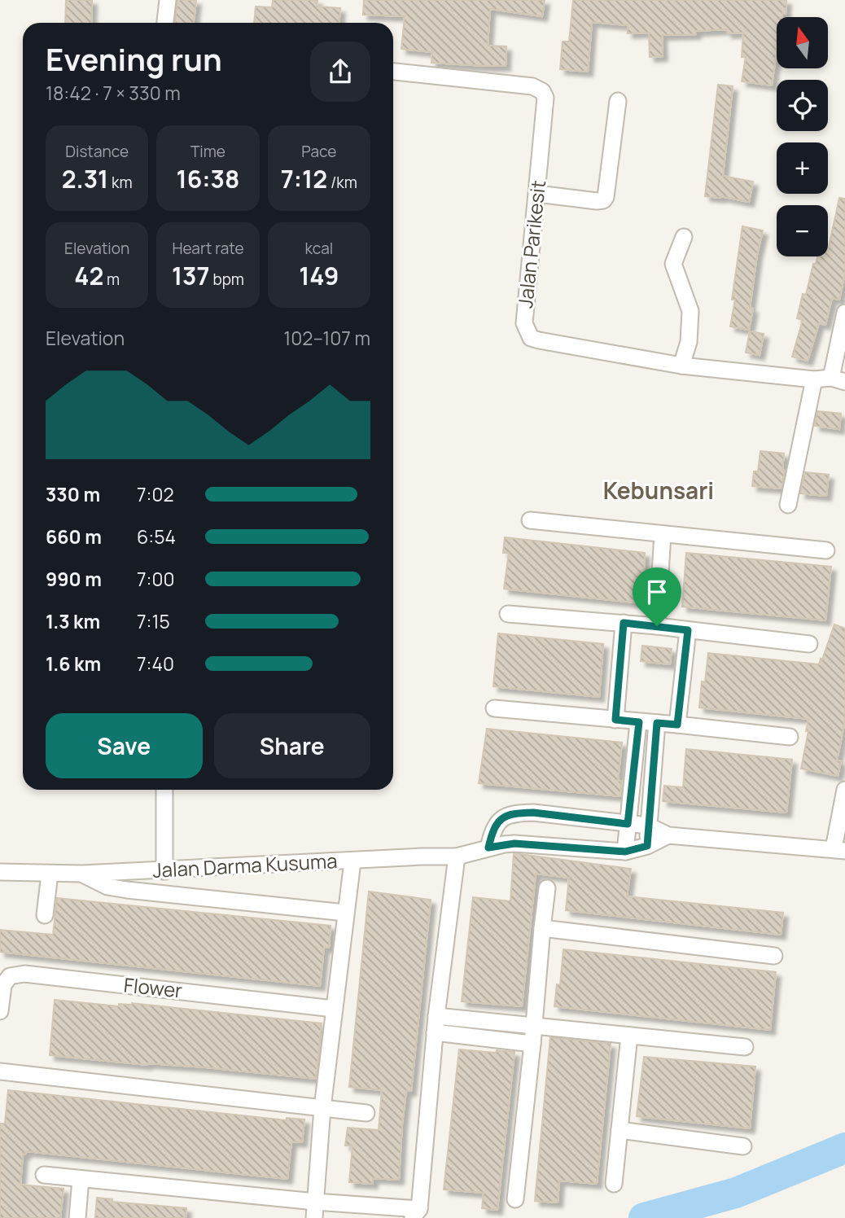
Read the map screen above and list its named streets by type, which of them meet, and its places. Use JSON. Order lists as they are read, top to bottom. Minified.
{"streets":{"street":["Jalan Parikesit","Jalan Darma Kusuma","Flower"]},"districts":["Kebunsari"],"north":"top","page":{"map_buttons":["+","−"],"heading":["Evening run","18:42 · 7 × 330 m"],"stats":[["Distance","2.31 km"],["Time","16:38"],["Pace","7:12 /km"],["Elevation","42 m"],["Heart rate","137 bpm"],["kcal","149"]],"chart":["Elevation","102–107 m"],"list":[{"name":"330 m","note":"7:02"},{"name":"660 m","note":"6:54"},{"name":"990 m","note":"7:00"},{"name":"1.3 km","note":"7:15"},{"name":"1.6 km","note":"7:40"}],"buttons":["Save","Share"]}}
